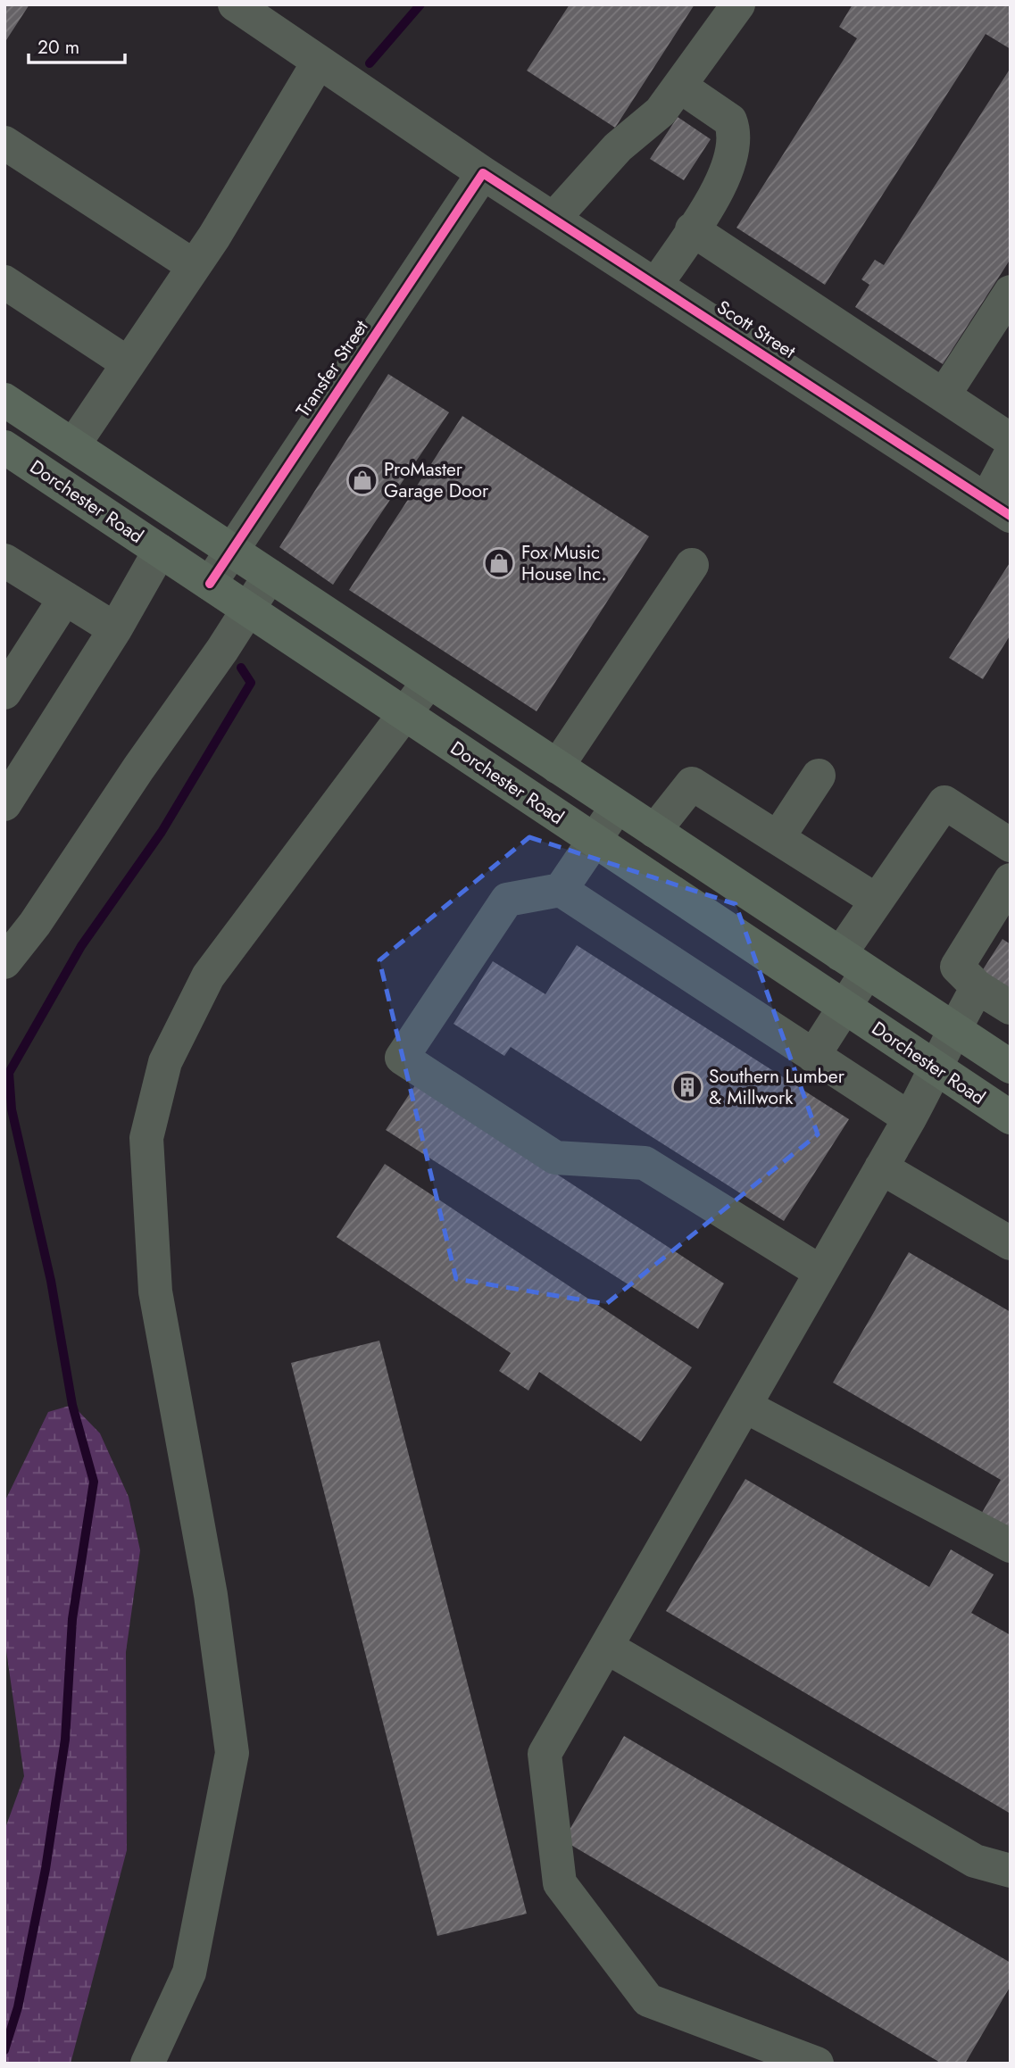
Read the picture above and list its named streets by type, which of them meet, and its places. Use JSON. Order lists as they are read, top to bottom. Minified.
{"streets":{"main road":["Dorchester Road"],"street":["Scott Street","Transfer Street"]},"crossings":[["Scott Street","Transfer Street"],["Transfer Street","Dorchester Road"]],"places":{"shop":["ProMaster Garage Door","Fox Music House Inc."],"building":["Southern Lumber & Millwork"]},"scale_bar":"20 m"}
